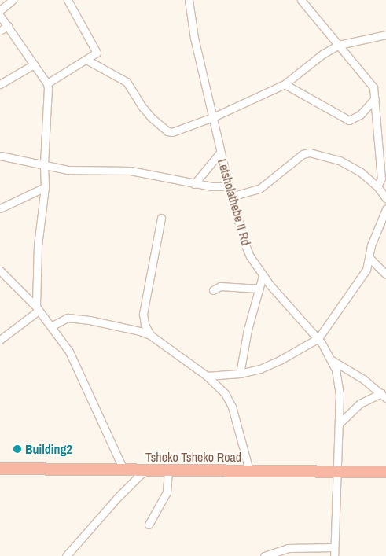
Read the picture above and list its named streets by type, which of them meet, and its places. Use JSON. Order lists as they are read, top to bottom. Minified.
{"streets":{"highway":["Tsheko Tsheko Road"],"street":["Letsholathebe II Rd"]},"crossings":[["Letsholathebe II Rd","Tsheko Tsheko Road"]],"places":["Building2"]}
